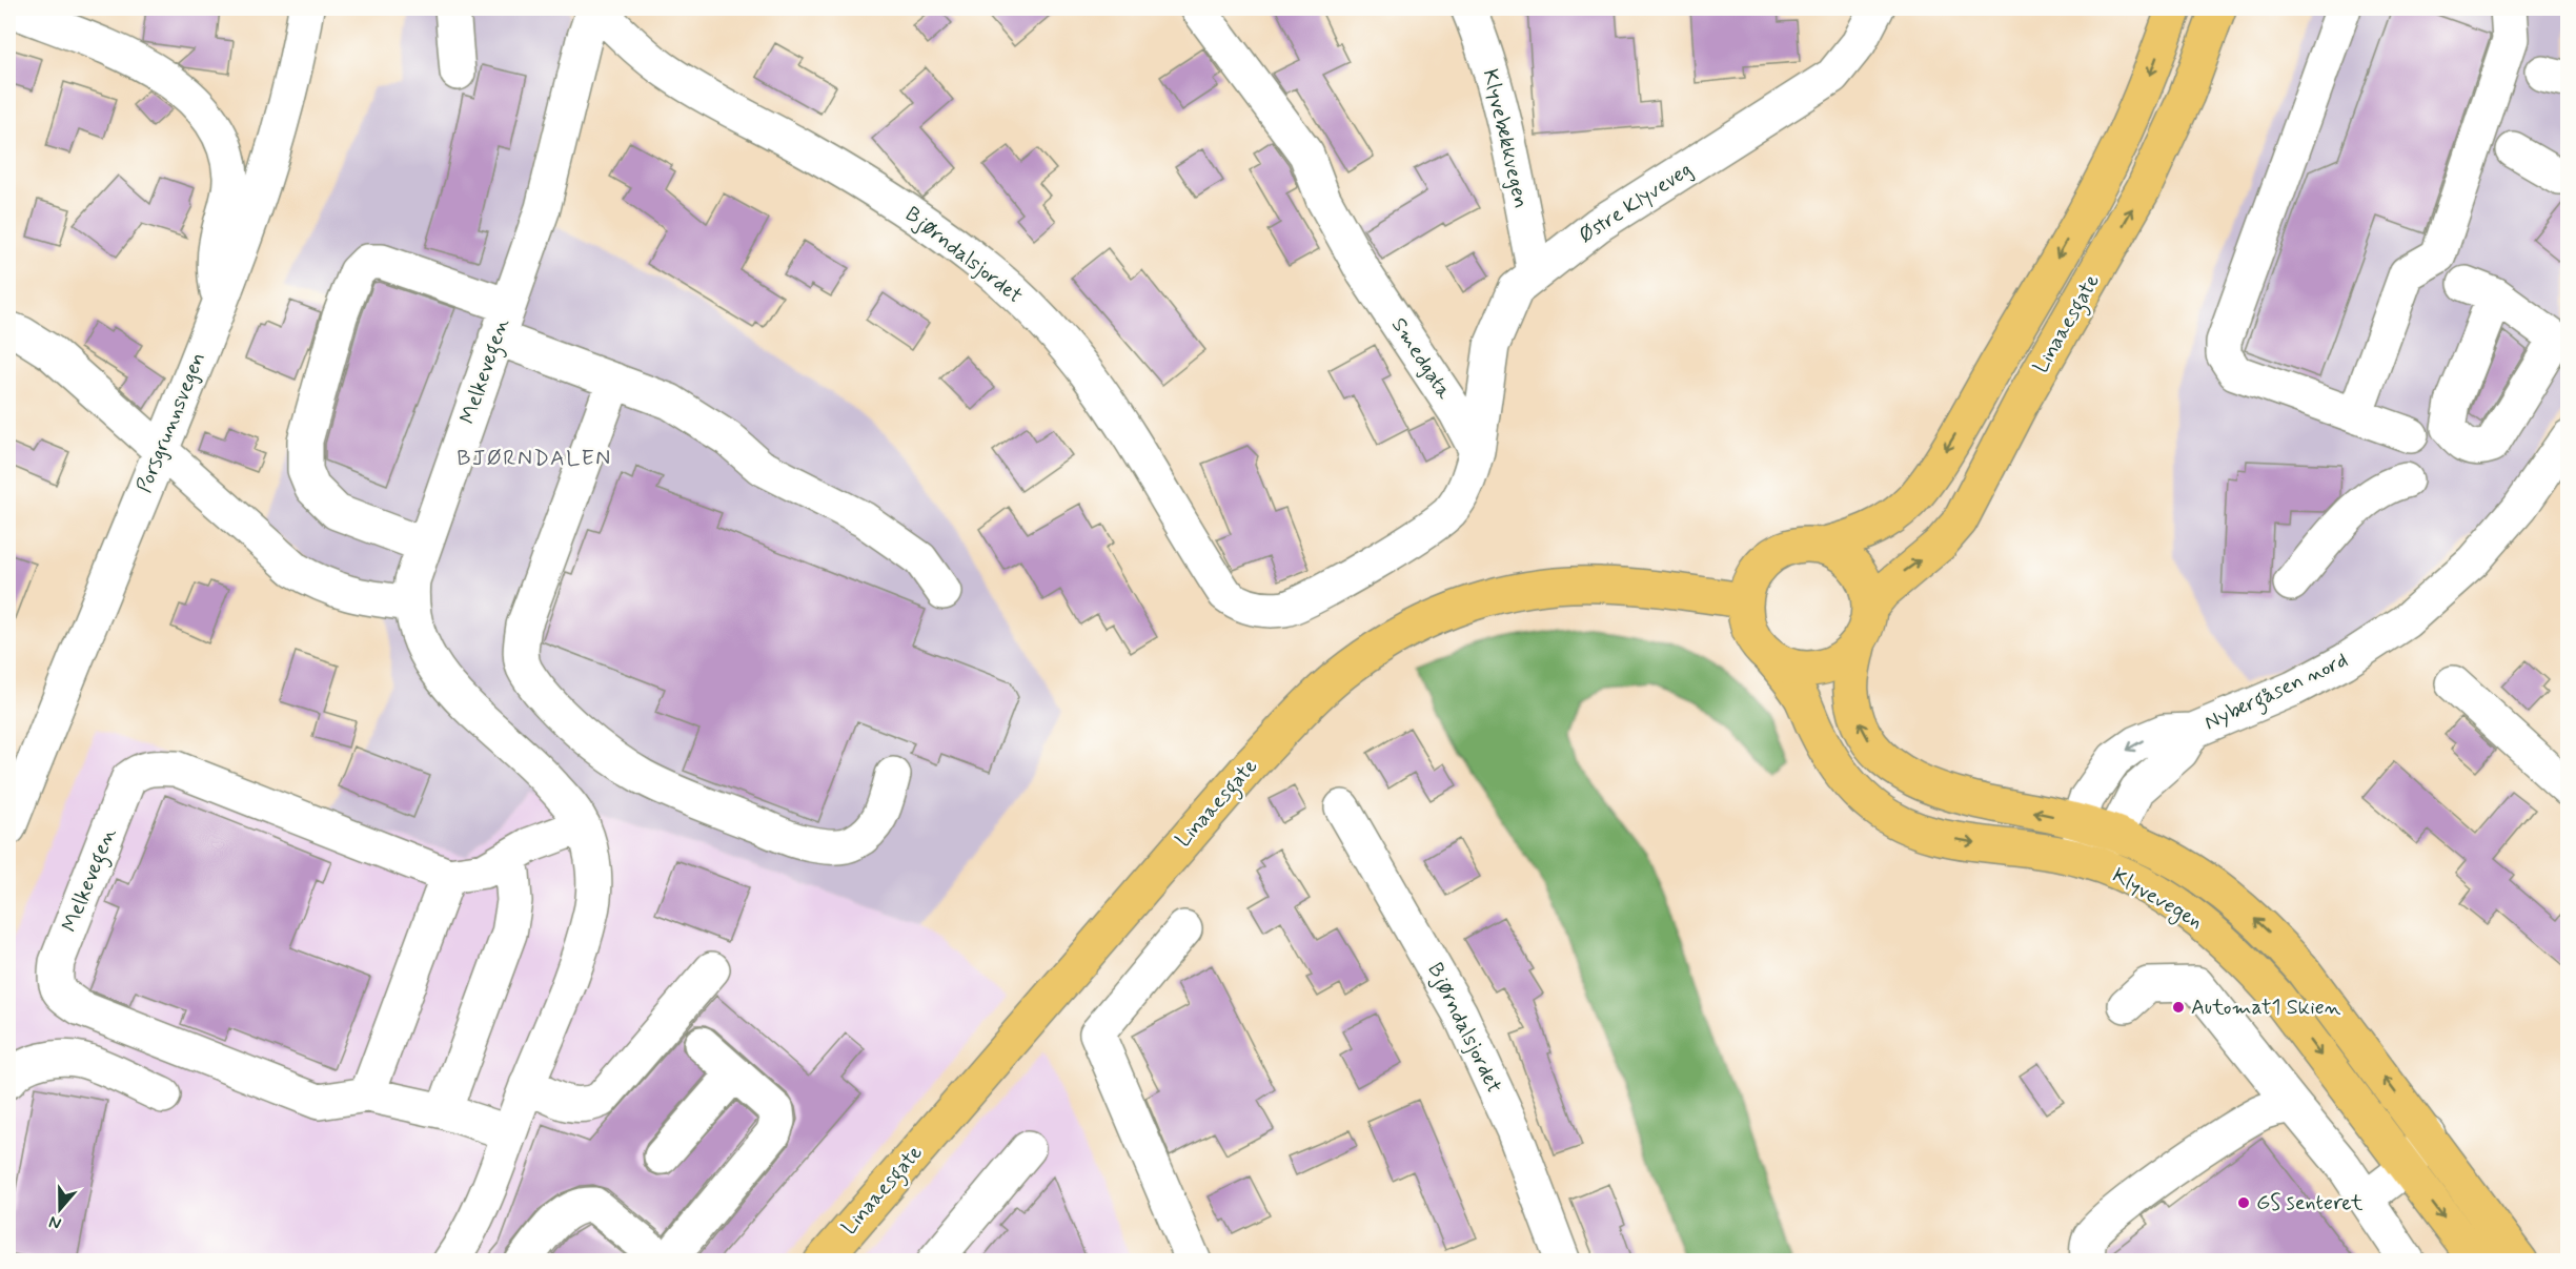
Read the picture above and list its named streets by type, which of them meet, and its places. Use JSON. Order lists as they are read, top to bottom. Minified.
{"streets":{"main road":["Linaaesgate","Klyvevegen"],"street":["Klyvebekkvegen","Østre Klyveveg","Bjørndalsjordet","Smedgata","Melkevegen","Porsgrunnsvegen","Nybergåsen nord"]},"crossings":[["Klyvebekkvegen","Østre Klyveveg"],["Østre Klyveveg","Bjørndalsjordet"],["Østre Klyveveg","Smedgata"],["Bjørndalsjordet","Smedgata"],["Bjørndalsjordet","Melkevegen"],["Linaaesgate","Klyvevegen"],["Nybergåsen nord","Klyvevegen"]],"districts":["BJØRNDALEN"],"places":["Automat1 Skien","GS senteret"],"north":"bottom"}
